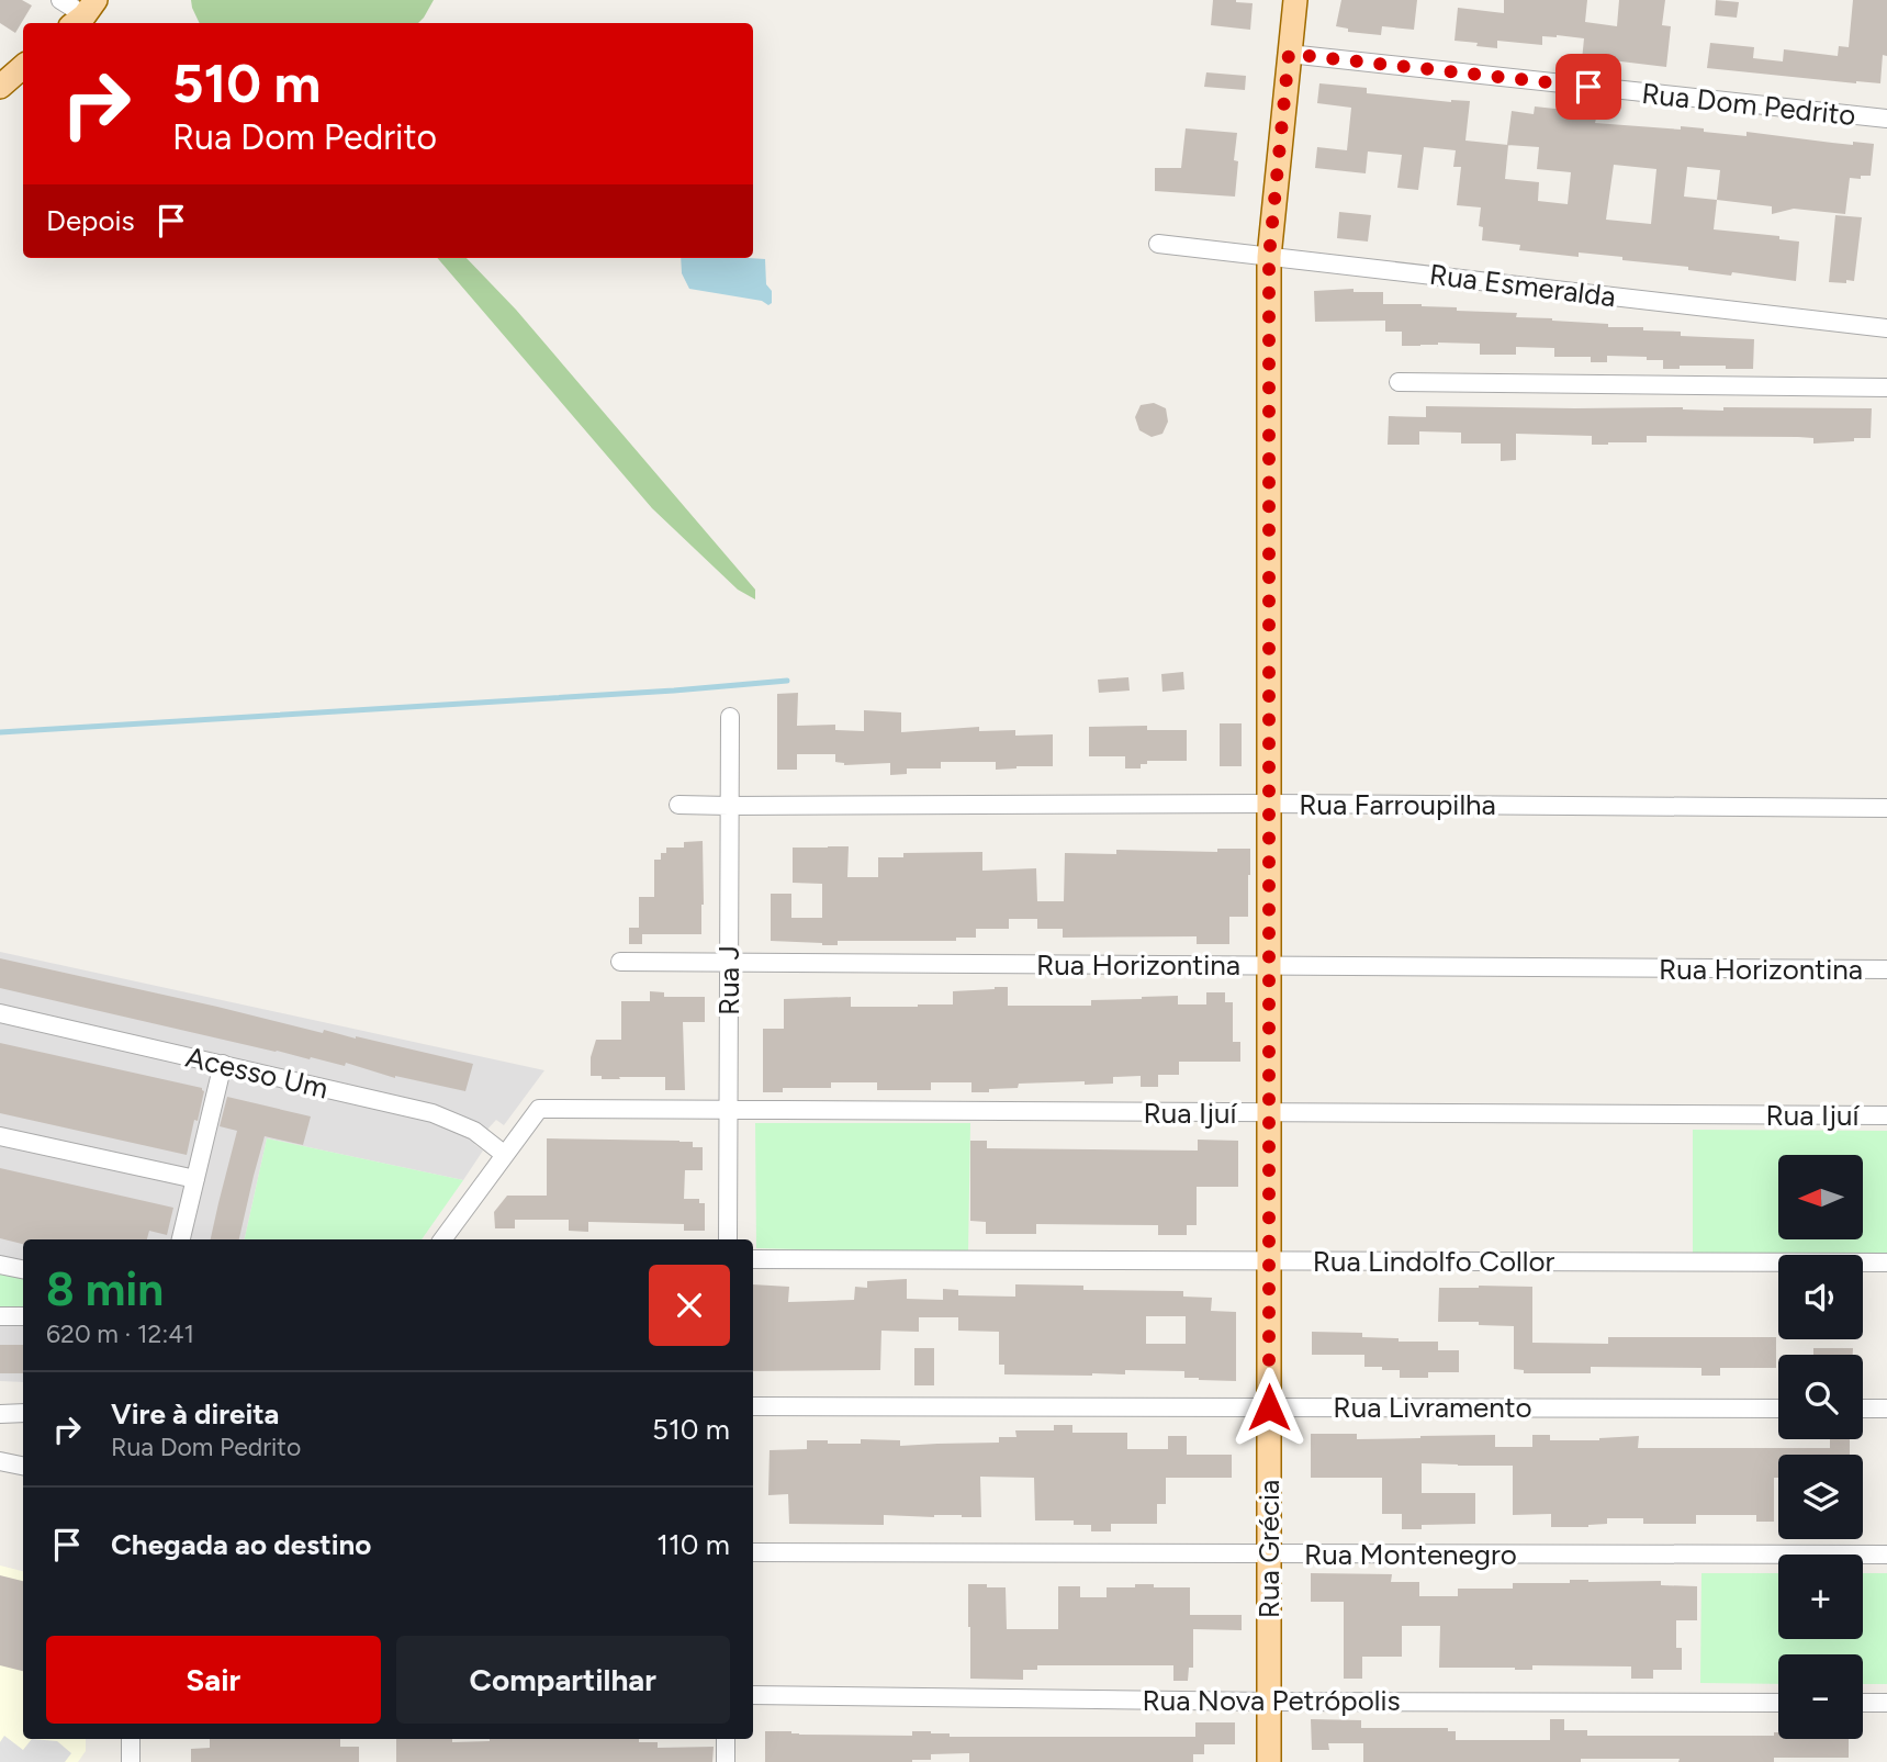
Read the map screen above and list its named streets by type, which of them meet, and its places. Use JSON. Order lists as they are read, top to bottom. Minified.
{"streets":{"main road":["Rua Grécia"],"street":["Rua Dom Pedrito","Rua Esmeralda","Rua Farroupilha","Rua Horizontina","Rua J","Acesso Um","Rua Ijuí","Rua Lindolfo Collor","Rua Livramento","Rua Montenegro","Rua Nova Petrópolis"]},"crossings":[["Rua Dom Pedrito","Rua Grécia"],["Rua Esmeralda","Rua Grécia"],["Rua Farroupilha","Rua J"],["Rua Farroupilha","Rua Grécia"],["Rua Horizontina","Rua J"],["Rua Horizontina","Rua Grécia"],["Rua J","Rua Ijuí"],["Acesso Um","Rua Ijuí"],["Rua Ijuí","Rua Grécia"],["Rua Lindolfo Collor","Rua Grécia"],["Rua Livramento","Rua Grécia"],["Rua Grécia","Rua Montenegro"],["Rua Grécia","Rua Nova Petrópolis"]],"north":"left","page":{"turn":["510 m","Rua Dom Pedrito"],"then":"Depois","map_buttons":["+","−"],"heading":["8 min","620 m · 12:41"],"list":[{"name":"Vire à direita","note":"Rua Dom Pedrito","value":"510 m"},{"name":"Chegada ao destino","value":"110 m"}],"buttons":["Sair","Compartilhar"]}}
